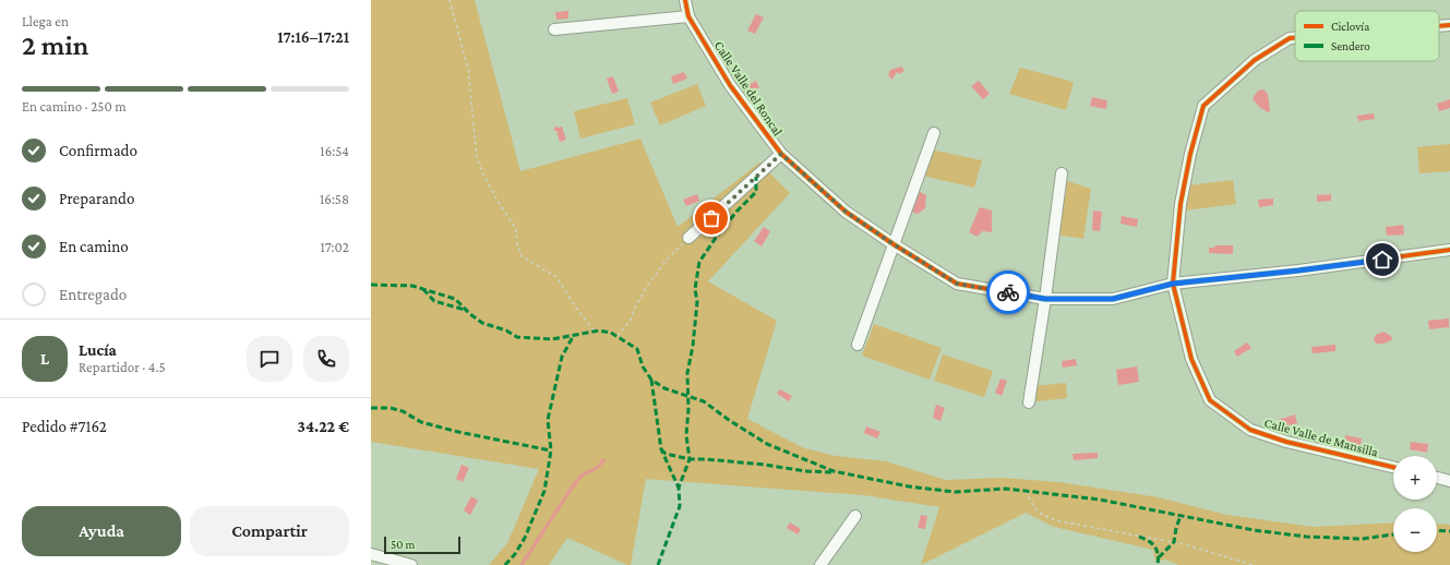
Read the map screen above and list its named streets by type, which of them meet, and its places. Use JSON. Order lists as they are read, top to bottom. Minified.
{"streets":{"street":["Calle Valle del Roncal","Calle Valle de Mansilla"]},"crossings":[["Calle Valle del Roncal","Calle Valle de Mansilla"]],"legend":["Ciclovía","Sendero"],"scale_bar":"50 m","page":{"heading":["2 min","Llega en","17:16–17:21"],"panel":["Lucía","Repartidor · 4.5","Pedido #7162","34.22 €"],"bar":"En camino · 250 m","list":[["Confirmado","16:54"],["Preparando","16:58"],["En camino","17:02"],"Entregado"],"round":"L","map_buttons":["+","−"],"buttons":["Ayuda","Compartir"],"scale":"50 m"}}
